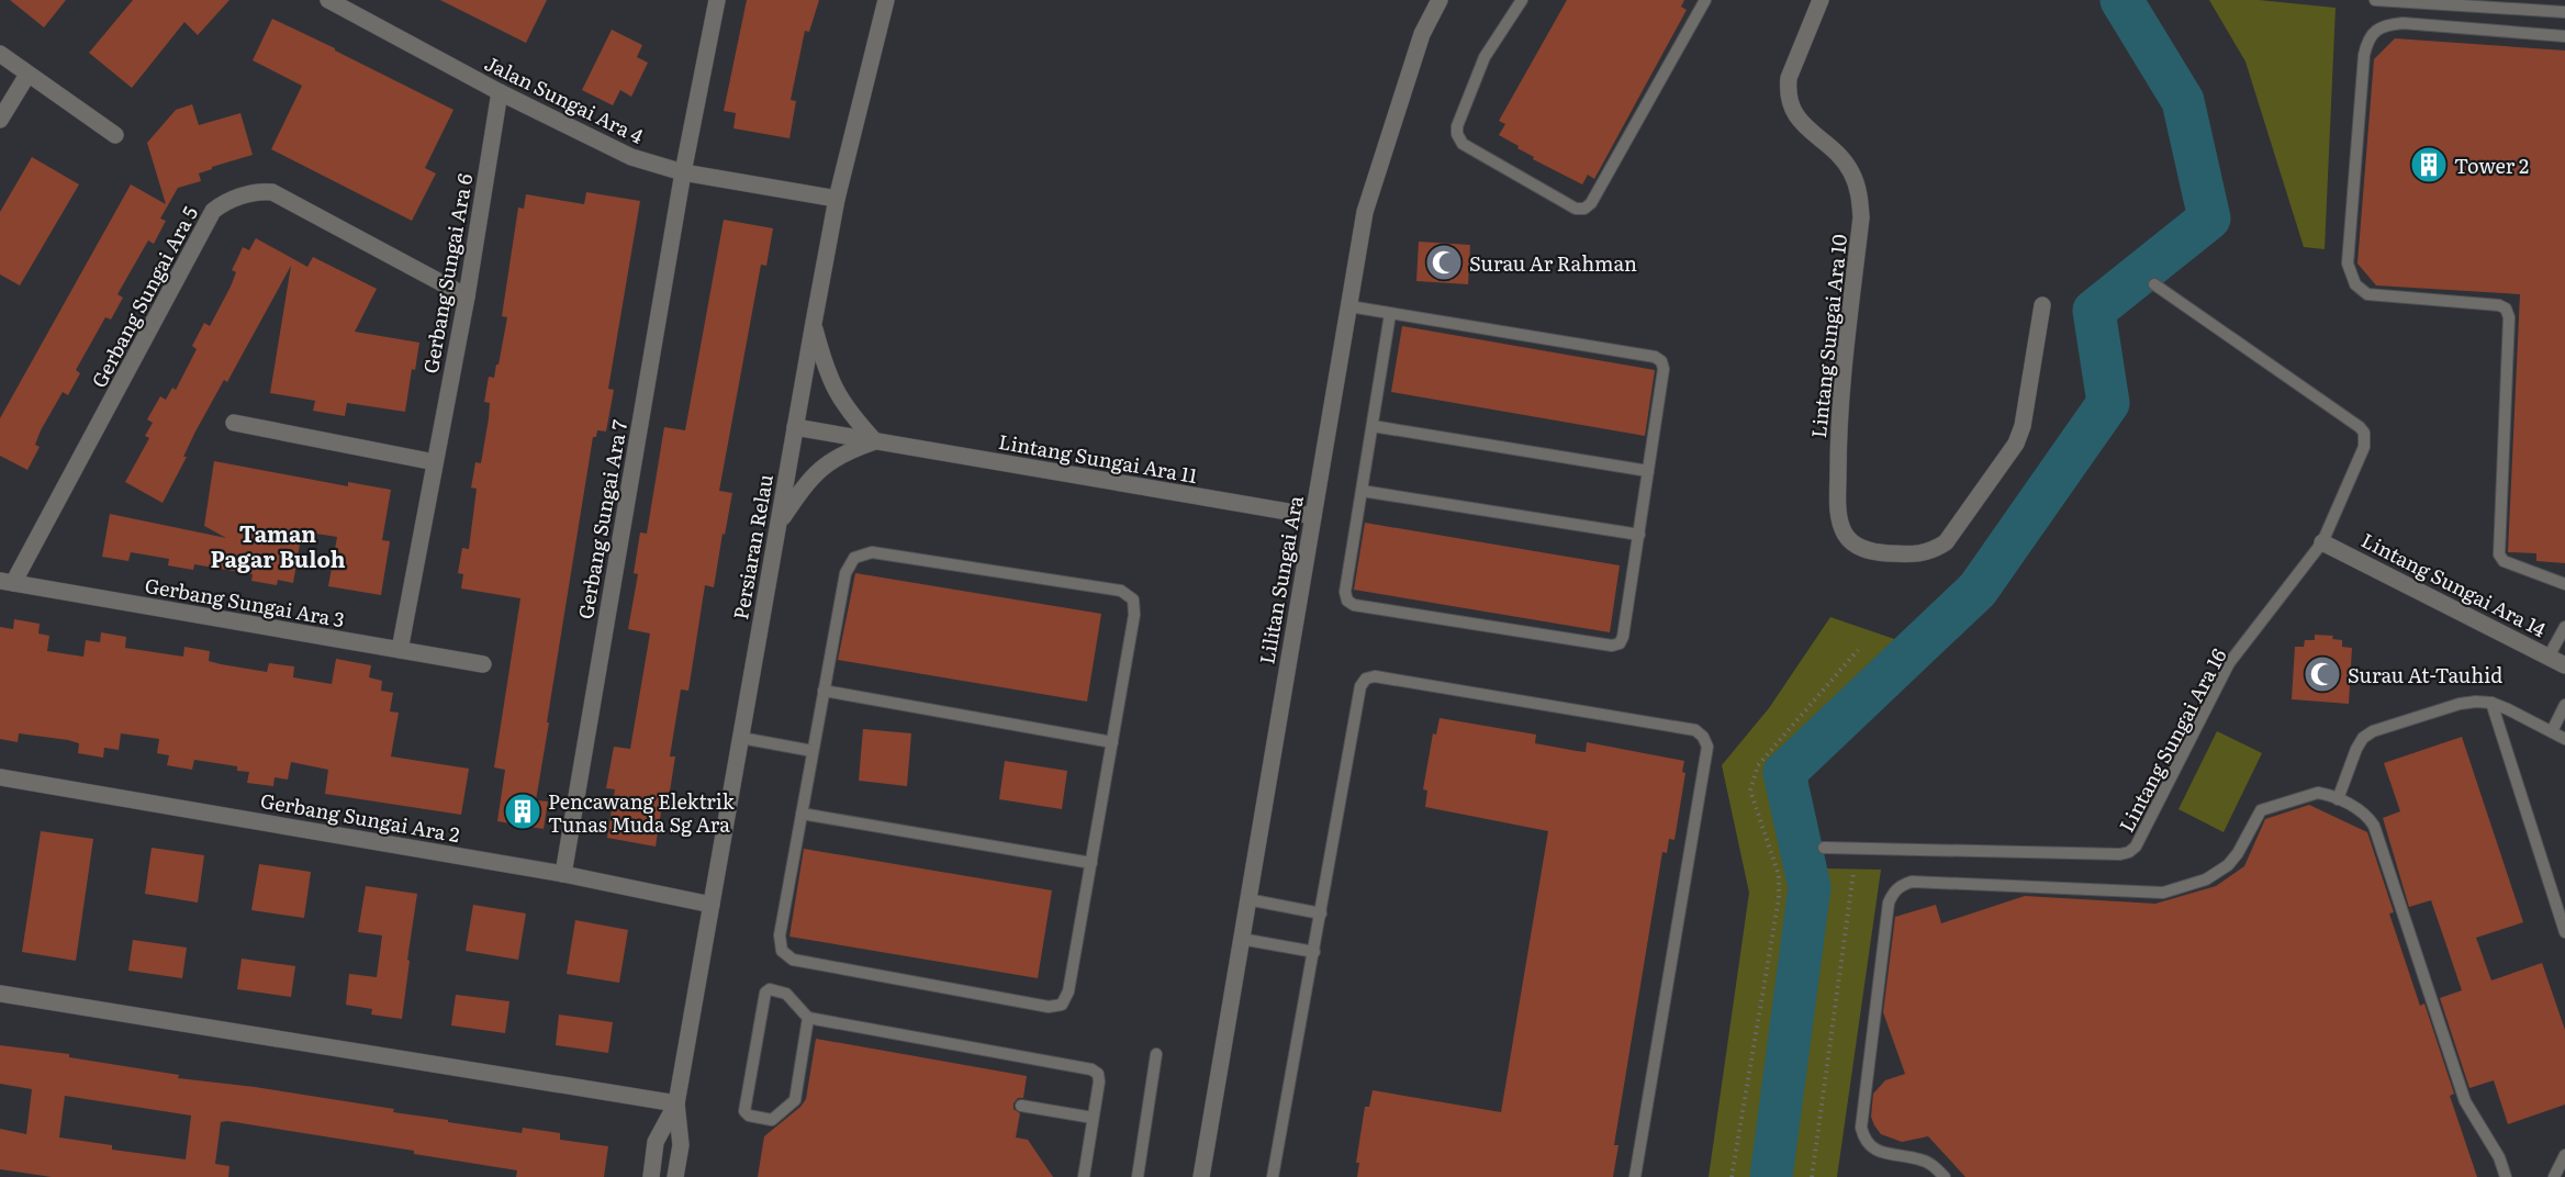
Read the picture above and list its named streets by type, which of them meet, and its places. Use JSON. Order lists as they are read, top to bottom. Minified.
{"streets":{"street":["Jalan Sungai Ara 4","Gerbang Sungai Ara 6","Gerbang Sungai Ara 5","Lintang Sungai Ara 10","Lintang Sungai Ara 11","Gerbang Sungai Ara 7","Persiaran Relau","Lilitan Sungai Ara","Lintang Sungai Ara 14","Gerbang Sungai Ara 3","Gerbang Sungai Ara 2"],"lane":["Lintang Sungai Ara 16"]},"crossings":[["Jalan Sungai Ara 4","Gerbang Sungai Ara 6"],["Jalan Sungai Ara 4","Gerbang Sungai Ara 7"],["Jalan Sungai Ara 4","Persiaran Relau"],["Gerbang Sungai Ara 6","Gerbang Sungai Ara 5"],["Gerbang Sungai Ara 6","Gerbang Sungai Ara 3"],["Gerbang Sungai Ara 5","Gerbang Sungai Ara 3"],["Lintang Sungai Ara 11","Persiaran Relau"],["Lintang Sungai Ara 11","Lilitan Sungai Ara"],["Gerbang Sungai Ara 7","Gerbang Sungai Ara 2"],["Persiaran Relau","Gerbang Sungai Ara 2"],["Lintang Sungai Ara 14","Lintang Sungai Ara 16"]],"districts":["Taman Pagar Buloh"],"places":{"building":["Tower 2","Pencawang Elektrik Tunas Muda Sg Ara"],"mosque":["Surau Ar Rahman","Surau At-Tauhid"]}}
